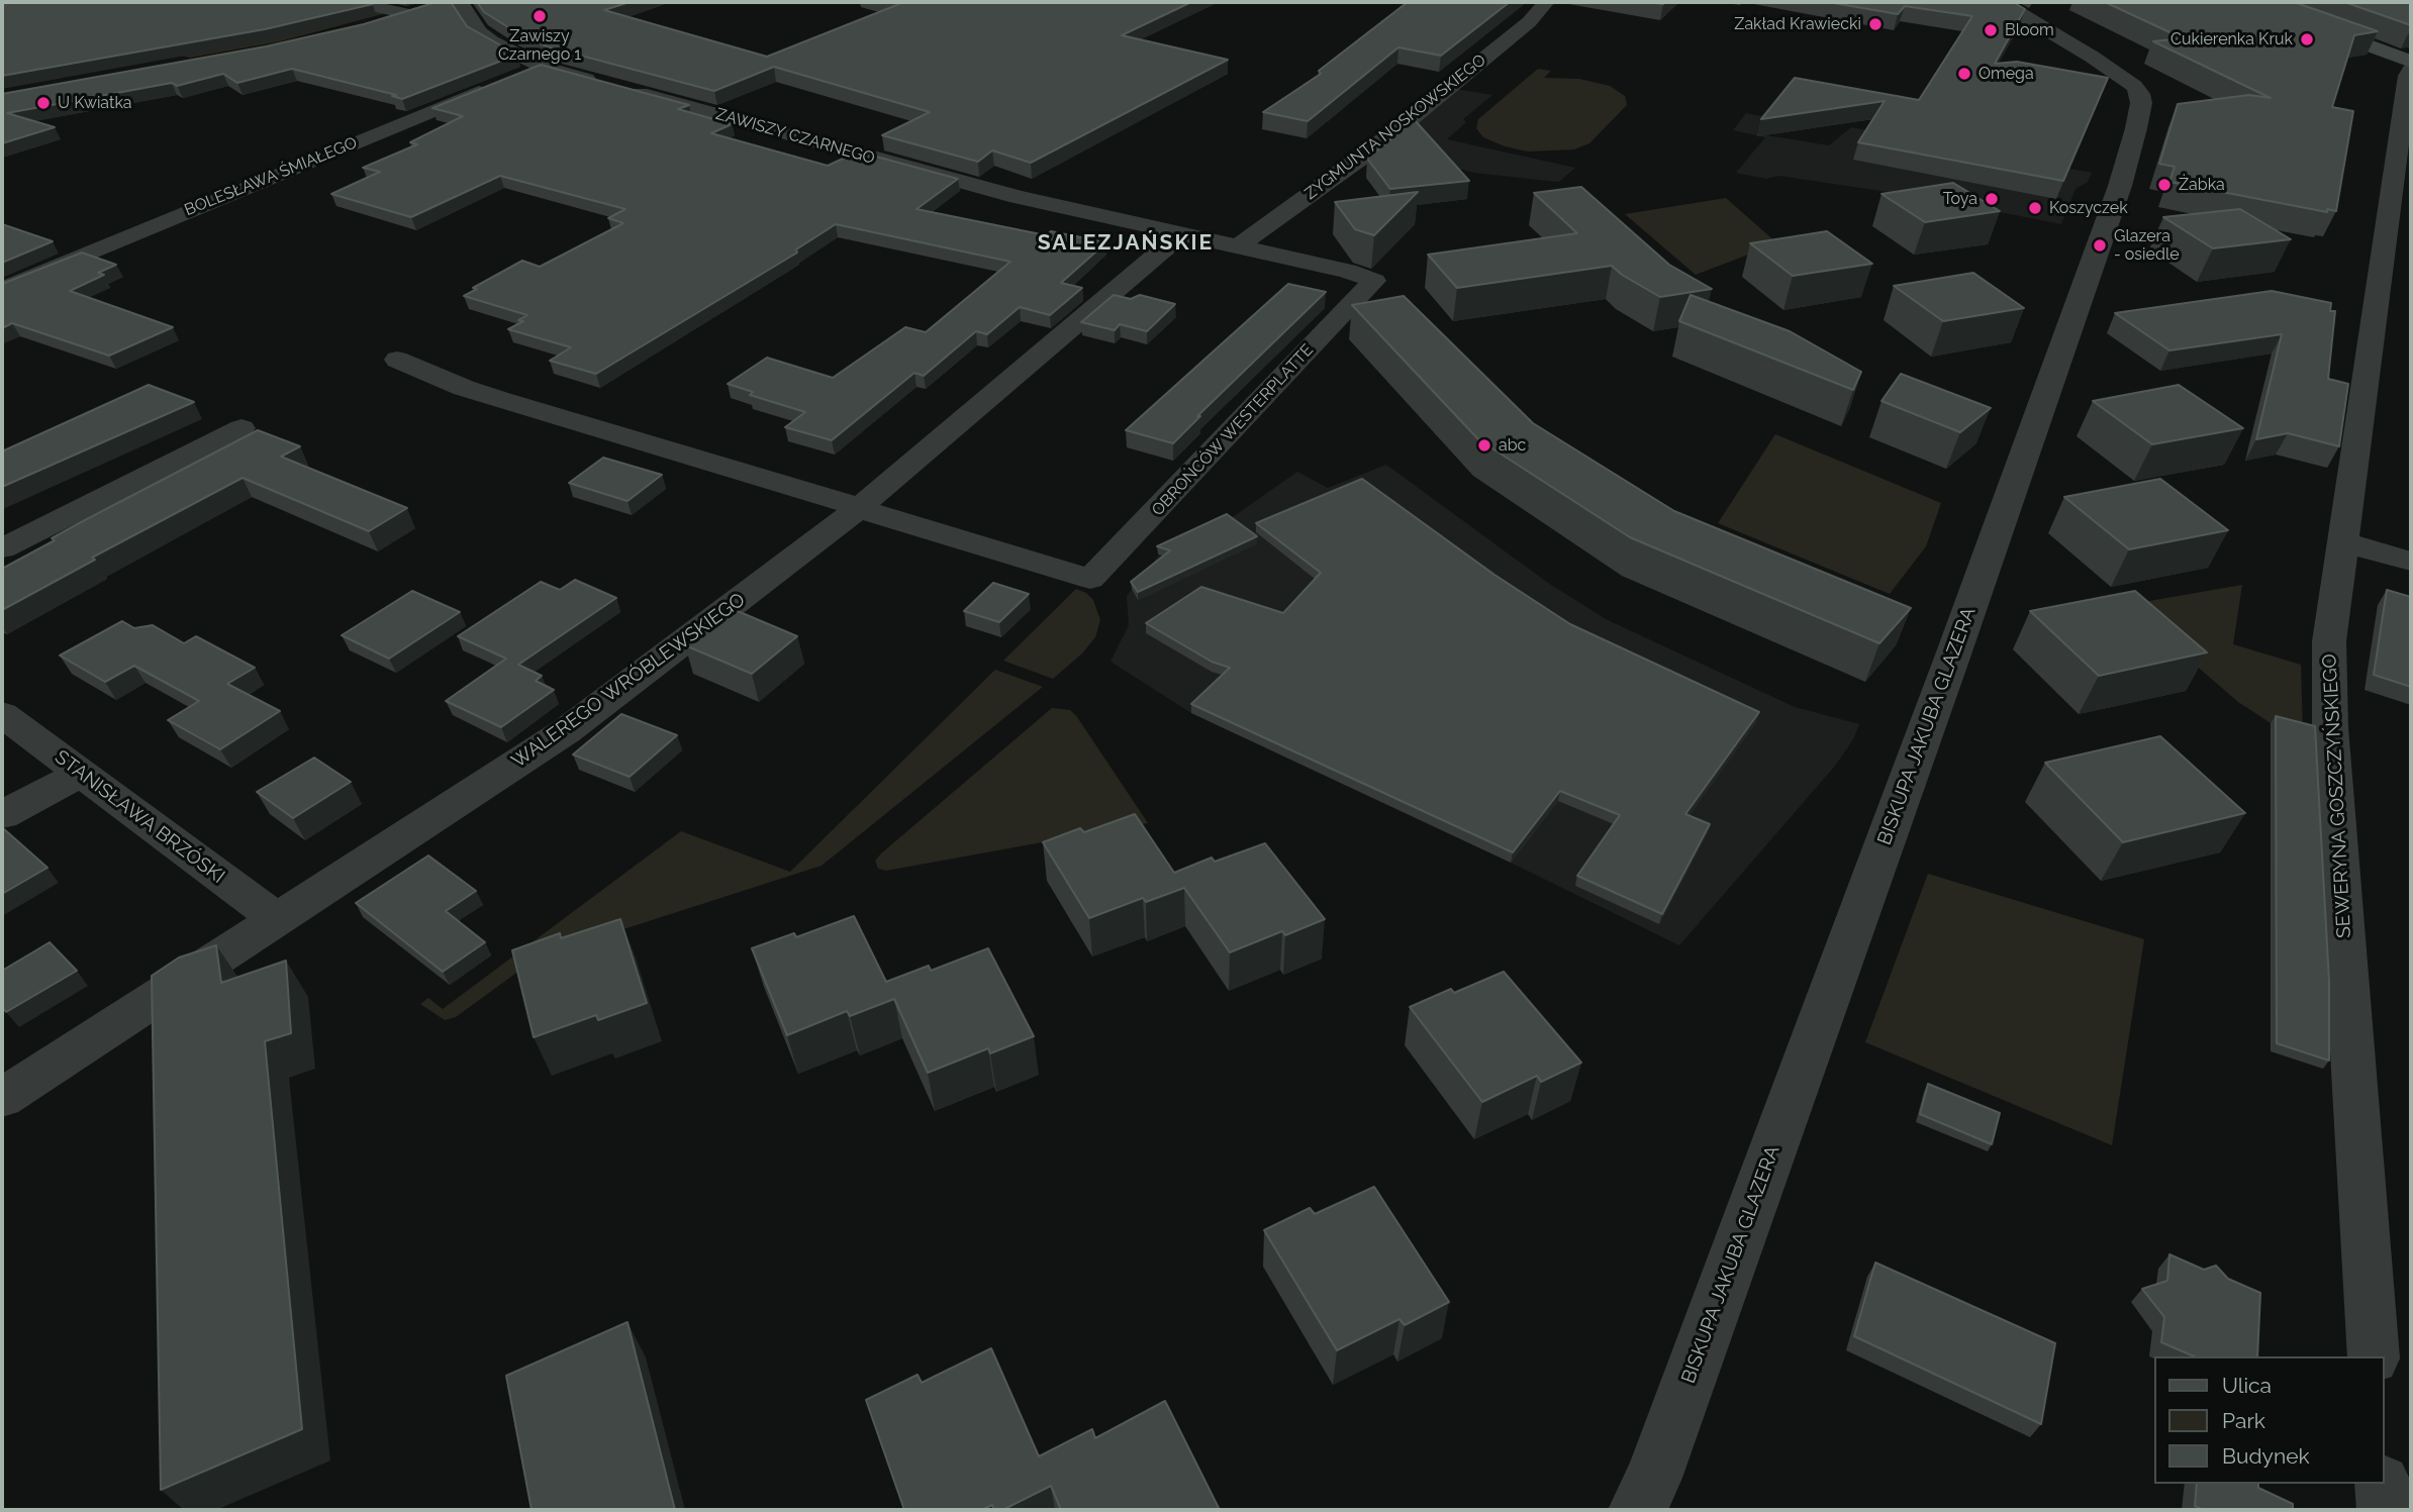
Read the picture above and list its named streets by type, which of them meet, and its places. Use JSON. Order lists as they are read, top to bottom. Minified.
{"streets":{"street":["ZYGMUNTA NOSKOWSKIEGO","ZAWISZY CZARNEGO","BOLESŁAWA ŚMIAŁEGO","OBROŃCÓW WESTERPLATTE","WALEREGO WRÓBLEWSKIEGO","BISKUPA JAKUBA GLAZERA","SEWERYNA GOSZCZYŃSKIEGO","STANISŁAWA BRZÓSKI"]},"crossings":[["ZYGMUNTA NOSKOWSKIEGO","ZAWISZY CZARNEGO"],["ZAWISZY CZARNEGO","OBROŃCÓW WESTERPLATTE"],["ZAWISZY CZARNEGO","WALEREGO WRÓBLEWSKIEGO"],["OBROŃCÓW WESTERPLATTE","WALEREGO WRÓBLEWSKIEGO"],["WALEREGO WRÓBLEWSKIEGO","STANISŁAWA BRZÓSKI"]],"districts":["SALEZJAŃSKIE"],"places":["Zawiszy Czarnego 1","Zakład Krawiecki","Bloom","Cukierenka Kruk","Omega","U Kwiatka","Żabka","Toya","Koszyczek","Glazera - osiedle","abc"],"legend":["Ulica","Park","Budynek"]}
